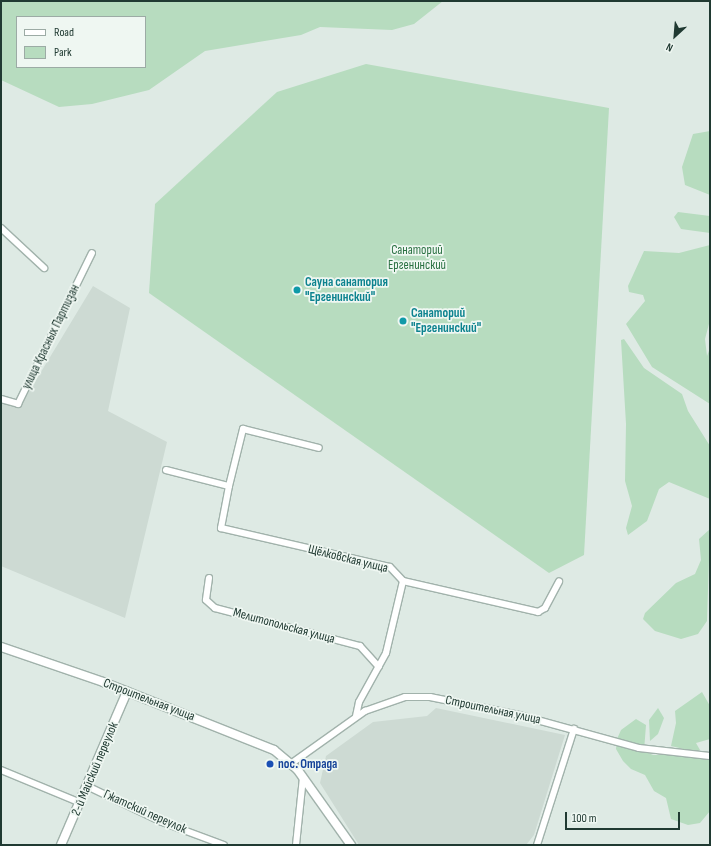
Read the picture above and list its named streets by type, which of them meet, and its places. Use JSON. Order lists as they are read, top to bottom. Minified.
{"streets":{"street":["улица Красных Партизан","Щёлковская улица","Мелитопольская улица","Строительная улица","2-й Майский переулок","Гжатский переулок"]},"crossings":[["Строительная улица","2-й Майский переулок"],["2-й Майский переулок","Гжатский переулок"]],"parks":["Санаторий Ергенинский"],"places":["Сауна санатория \"Ергенинский\"","Санаторий \"Ергенинский\"","пос. Отрада"],"legend":["Road","Park"],"scale_bar":"100 m","north":"bottom left"}
